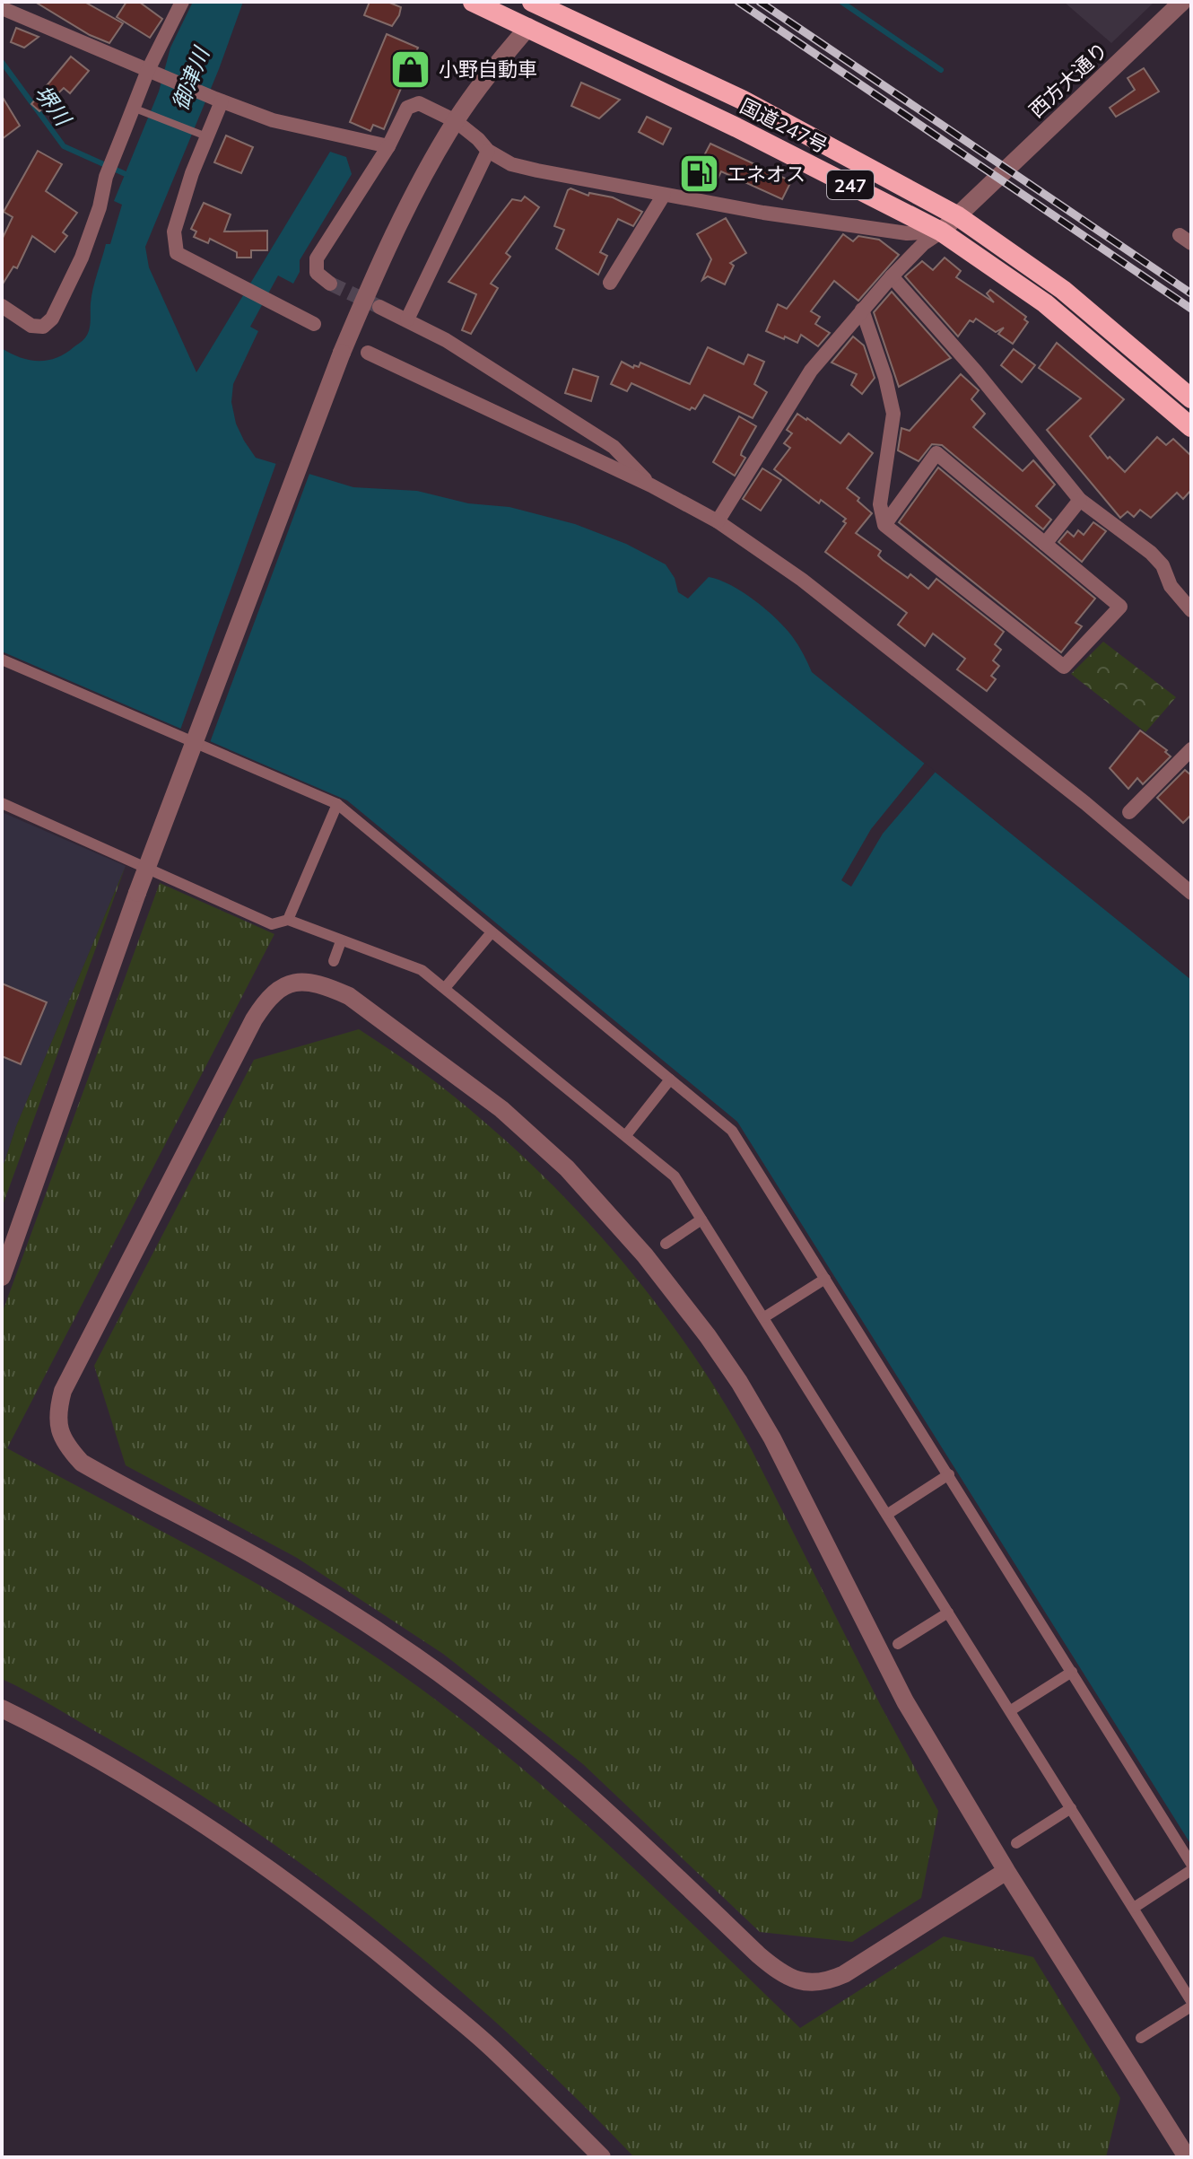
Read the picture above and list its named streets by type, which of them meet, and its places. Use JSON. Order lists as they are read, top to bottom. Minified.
{"streets":{"highway":["国道247号","247"],"street":["西方大通り"]},"crossings":[["西方大通り","国道247号"]],"water":["御津川","堺川"],"places":{"shop":["小野自動車"],"fuel station":["エネオス"]}}
